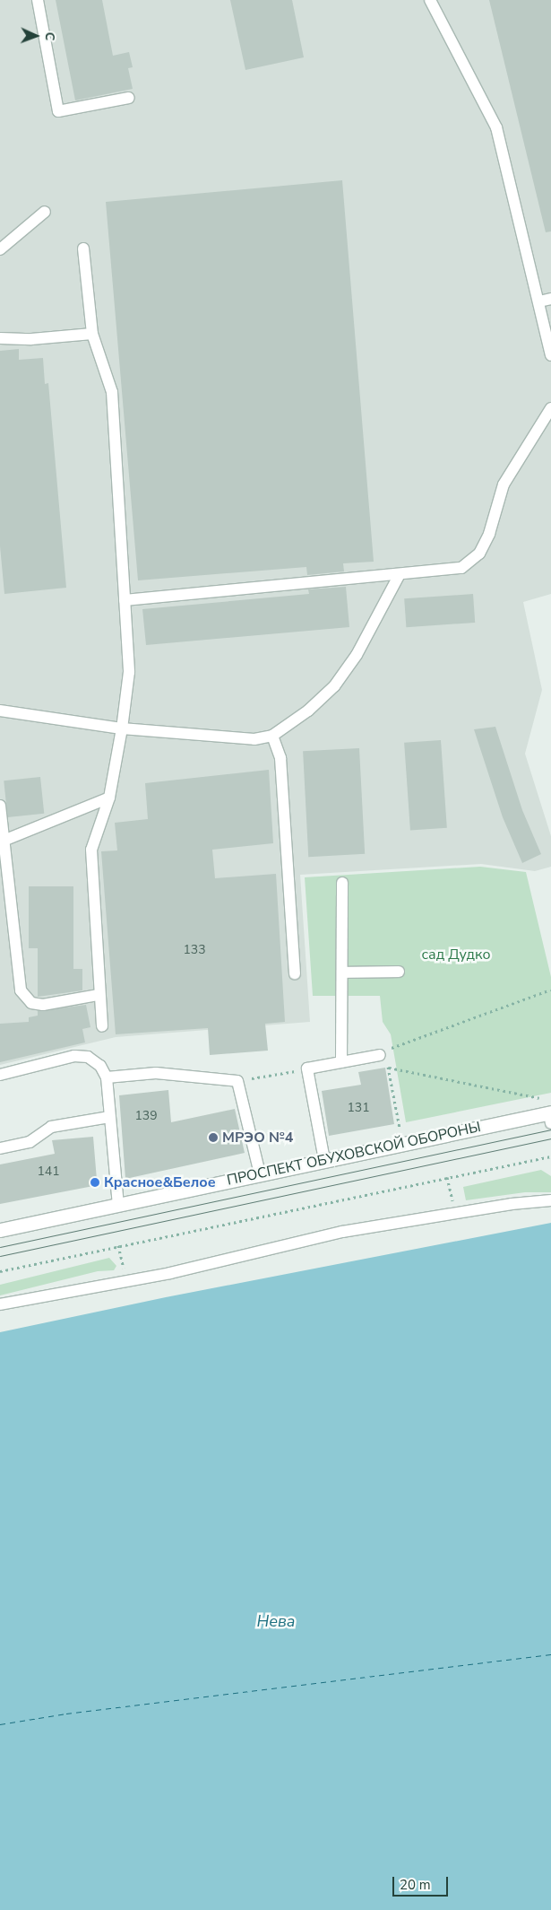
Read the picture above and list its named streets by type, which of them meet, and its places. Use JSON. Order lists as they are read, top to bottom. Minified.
{"streets":{"main road":["ПРОСПЕКТ ОБУХОВСКОЙ ОБОРОНЫ"]},"water":["Нева"],"parks":["сад Дудко"],"places":["МРЭО №4","Красное&Белое"],"house_numbers":["133","131","139","141"],"scale_bar":"20 m","north":"right"}
